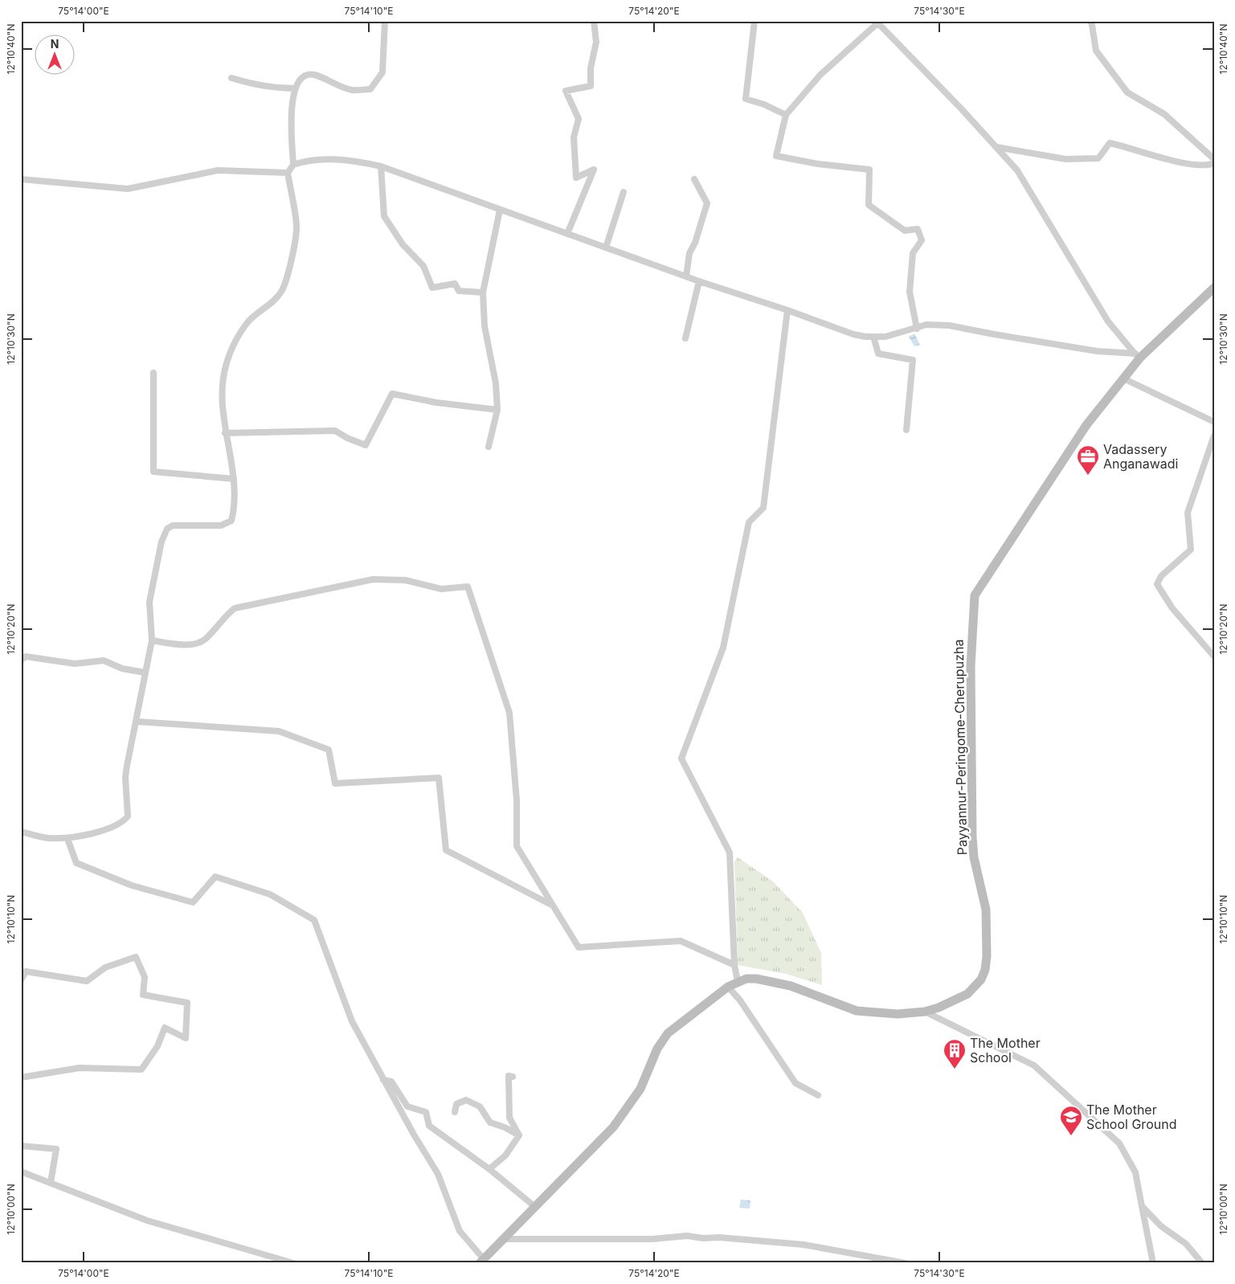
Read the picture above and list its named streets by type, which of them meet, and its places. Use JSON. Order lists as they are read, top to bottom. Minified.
{"streets":{"main road":["Payyannur-Peringome-Cherupuzha"]},"places":{"office":["Vadassery Anganawadi"],"building":["The Mother School"],"school or university":["The Mother School Ground"]},"north":"top","coordinates":["75°14'00\"E","75°14'10\"E","75°14'20\"E","75°14'30\"E","12°10'40\"N","12°10'30\"N","12°10'20\"N","12°10'10\"N","12°10'00\"N"]}
